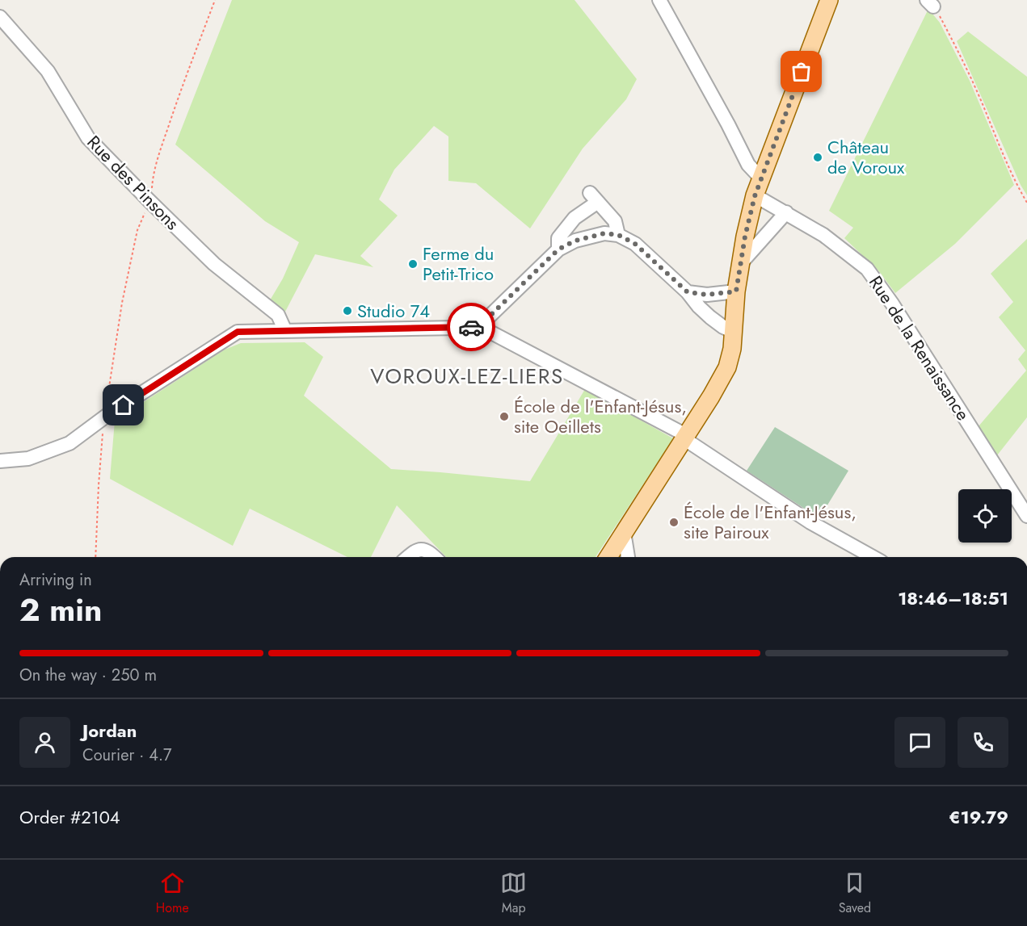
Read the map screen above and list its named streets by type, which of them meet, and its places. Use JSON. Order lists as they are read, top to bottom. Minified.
{"streets":{"street":["Rue des Pinsons","Rue de la Renaissance"]},"districts":["VOROUX-LEZ-LIERS"],"places":["Château de Voroux","Ferme du Petit-Trico","Studio 74","École de l'Enfant-Jésus, site Oeillets","École de l'Enfant-Jésus, site Pairoux"],"page":{"heading":["2 min","Arriving in","18:46–18:51"],"panel":["Jordan","Courier · 4.7","Order #2104","€19.79"],"bar":"On the way · 250 m","tabs":["Home","Map","Saved"]}}
